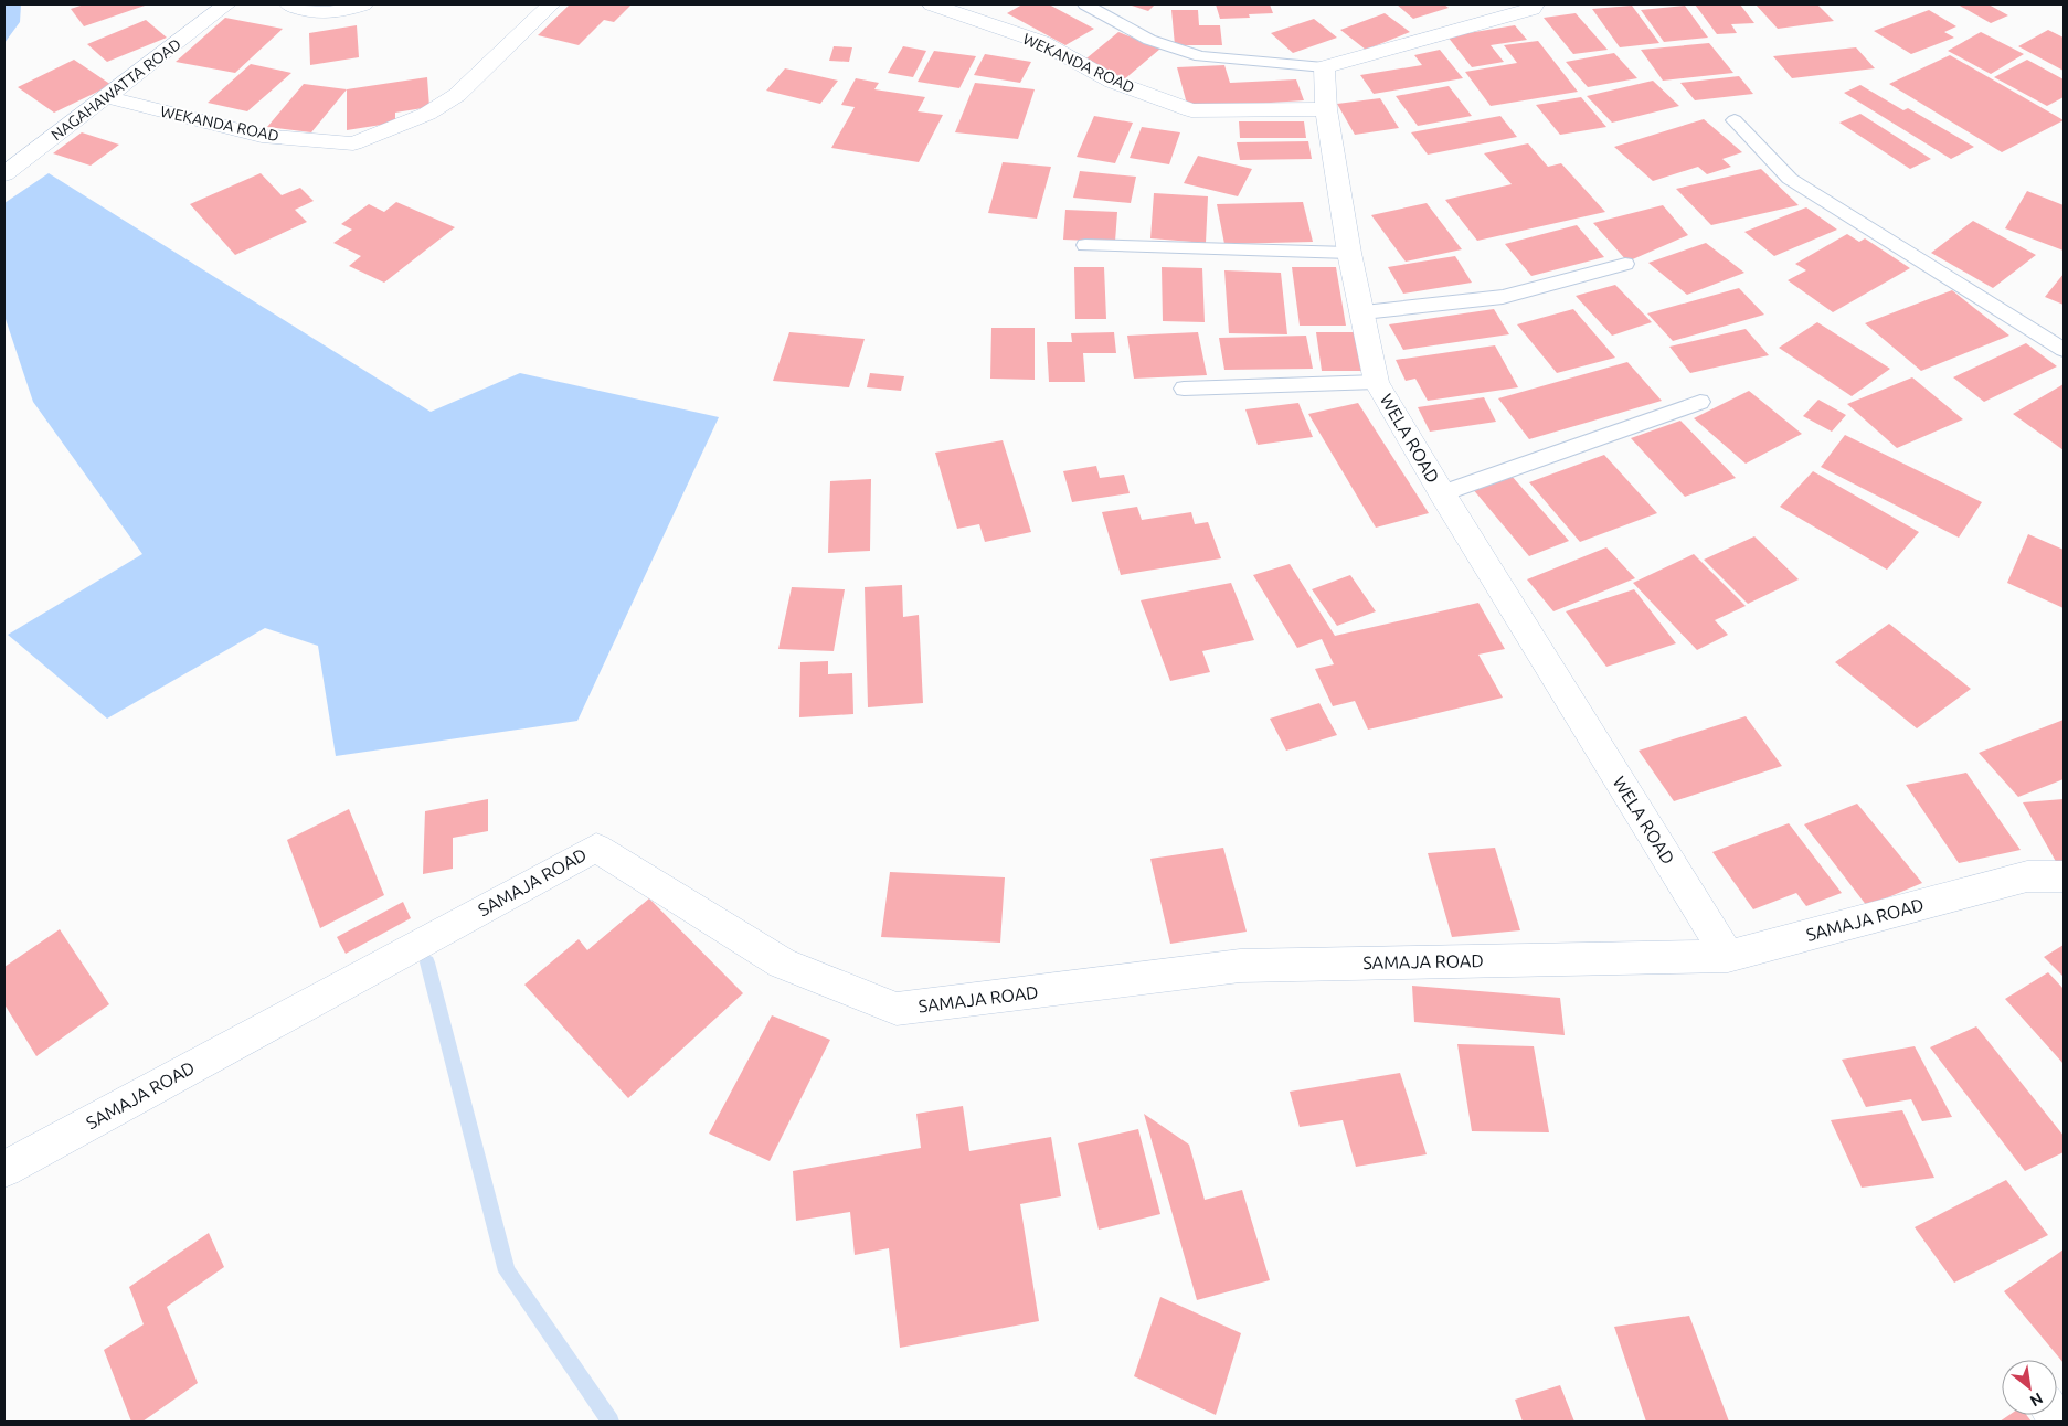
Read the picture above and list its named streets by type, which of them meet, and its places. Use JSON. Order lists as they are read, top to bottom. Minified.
{"streets":{"street":["WEKANDA ROAD","NAGAHAWATTA ROAD","WELA ROAD","SAMAJA ROAD"]},"crossings":[["WEKANDA ROAD","NAGAHAWATTA ROAD"],["WEKANDA ROAD","WELA ROAD"],["WELA ROAD","SAMAJA ROAD"]],"north":"bottom right"}
